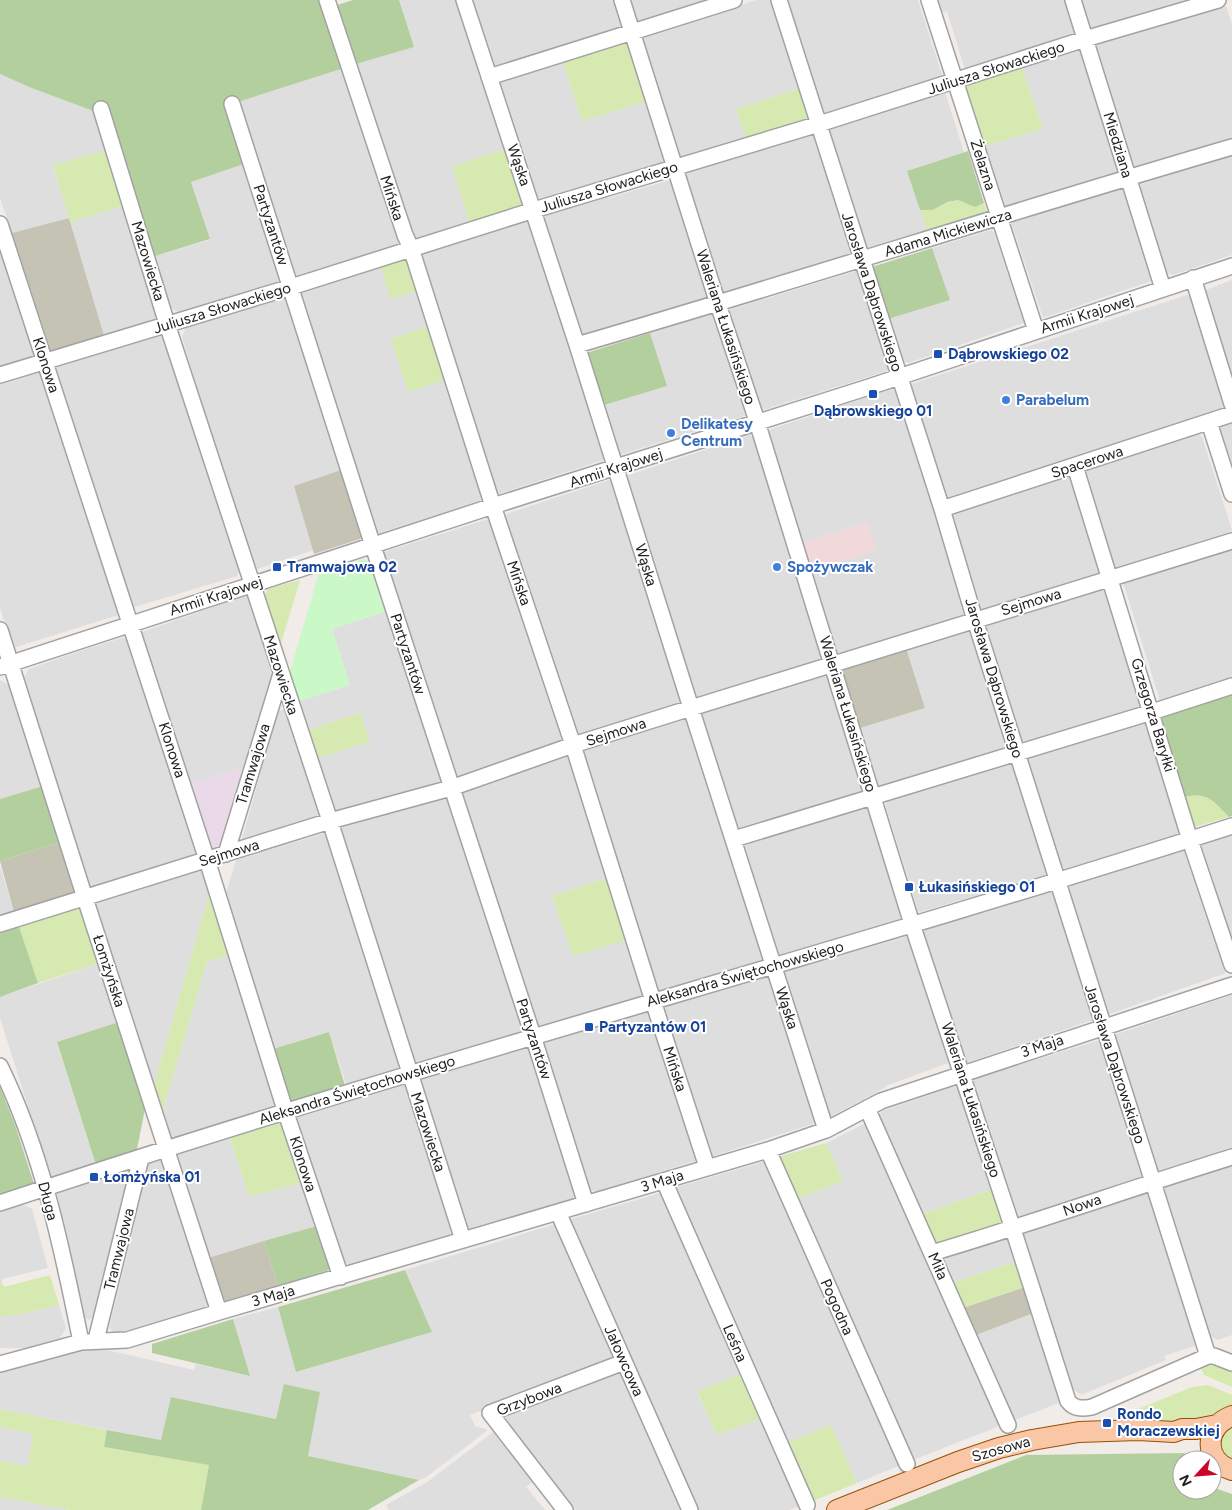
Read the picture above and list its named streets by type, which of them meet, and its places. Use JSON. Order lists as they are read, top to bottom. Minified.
{"streets":{"main road":["Szosowa"],"street":["Juliusza Słowackiego","Miedziana","Wąska","Żelazna","Mińska","Partyzantów","Adama Mickiewicza","Mazowiecka","Jarosława Dąbrowskiego","Armii Krajowej","Waleriana Łukasińskiego","Klonowa","Spacerowa","Sejmowa","Grzegorza Baryłki","Tramwajowa","Łomżyńska","Aleksandra Świętochowskiego","3 Maja","Długa","Nowa","Miła","Pogodna","Leśna","Jałowcowa","Grzybowa"]},"crossings":[["Juliusza Słowackiego","Miedziana"],["Juliusza Słowackiego","Wąska"],["Juliusza Słowackiego","Żelazna"],["Juliusza Słowackiego","Mińska"],["Juliusza Słowackiego","Partyzantów"],["Juliusza Słowackiego","Mazowiecka"],["Juliusza Słowackiego","Jarosława Dąbrowskiego"],["Juliusza Słowackiego","Waleriana Łukasińskiego"],["Juliusza Słowackiego","Klonowa"],["Miedziana","Adama Mickiewicza"],["Miedziana","Armii Krajowej"],["Wąska","Adama Mickiewicza"],["Wąska","Armii Krajowej"],["Wąska","Sejmowa"],["Wąska","Aleksandra Świętochowskiego"],["Wąska","3 Maja"],["Żelazna","Adama Mickiewicza"],["Żelazna","Armii Krajowej"],["Mińska","Armii Krajowej"],["Mińska","Sejmowa"],["Mińska","Aleksandra Świętochowskiego"],["Mińska","3 Maja"],["Partyzantów","Armii Krajowej"],["Partyzantów","Sejmowa"],["Partyzantów","Aleksandra Świętochowskiego"],["Partyzantów","3 Maja"],["Adama Mickiewicza","Jarosława Dąbrowskiego"],["Adama Mickiewicza","Waleriana Łukasińskiego"],["Mazowiecka","Armii Krajowej"],["Mazowiecka","Sejmowa"],["Mazowiecka","Tramwajowa"],["Mazowiecka","Aleksandra Świętochowskiego"],["Mazowiecka","3 Maja"],["Jarosława Dąbrowskiego","Armii Krajowej"],["Jarosława Dąbrowskiego","Waleriana Łukasińskiego"],["Jarosława Dąbrowskiego","Spacerowa"],["Jarosława Dąbrowskiego","Sejmowa"],["Jarosława Dąbrowskiego","Aleksandra Świętochowskiego"],["Jarosława Dąbrowskiego","3 Maja"],["Jarosława Dąbrowskiego","Nowa"],["Armii Krajowej","Waleriana Łukasińskiego"],["Armii Krajowej","Klonowa"],["Armii Krajowej","Łomżyńska"],["Waleriana Łukasińskiego","Sejmowa"],["Waleriana Łukasińskiego","Aleksandra Świętochowskiego"],["Waleriana Łukasińskiego","3 Maja"],["Waleriana Łukasińskiego","Nowa"],["Klonowa","Sejmowa"],["Klonowa","Aleksandra Świętochowskiego"],["Klonowa","3 Maja"],["Spacerowa","Grzegorza Baryłki"],["Sejmowa","Grzegorza Baryłki"],["Sejmowa","Tramwajowa"],["Sejmowa","Łomżyńska"],["Grzegorza Baryłki","Aleksandra Świętochowskiego"],["Tramwajowa","Aleksandra Świętochowskiego"],["Tramwajowa","3 Maja"],["Łomżyńska","Aleksandra Świętochowskiego"],["Łomżyńska","3 Maja"],["Aleksandra Świętochowskiego","Długa"],["3 Maja","Długa"],["3 Maja","Miła"],["3 Maja","Pogodna"],["3 Maja","Leśna"],["3 Maja","Jałowcowa"],["Nowa","Miła"],["Jałowcowa","Grzybowa"]],"places":{"transit":["Dąbrowskiego 02","Dąbrowskiego 01","Tramwajowa 02","Łukasińskiego 01","Partyzantów 01","Łomżyńska 01","Rondo Moraczewskiej"],"other":["Parabelum","Delikatesy Centrum","Spożywczak"]},"north":"bottom left"}
